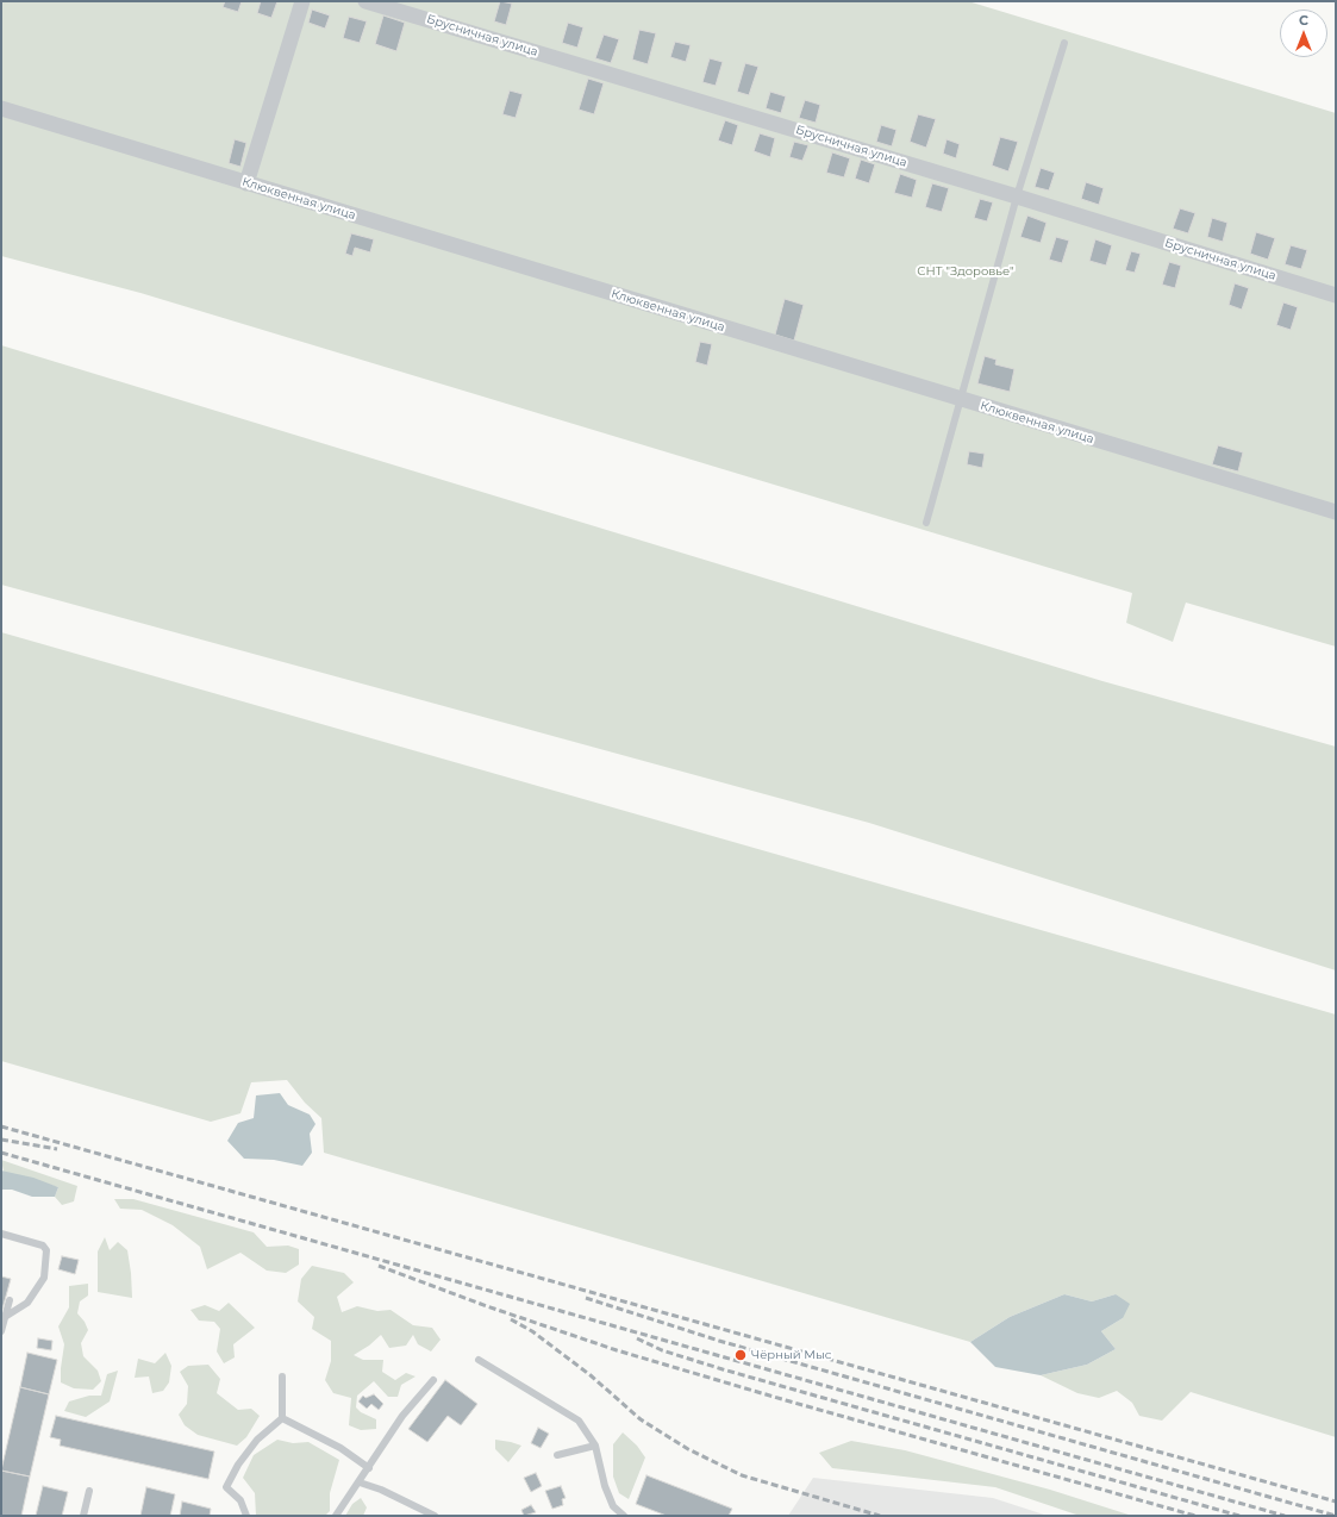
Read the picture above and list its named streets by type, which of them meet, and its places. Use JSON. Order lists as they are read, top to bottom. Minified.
{"streets":{"street":["Брусничная улица","Клюквенная улица"]},"parks":["СНТ \"Здоровье\""],"places":["Чёрный Мыс"],"north":"top"}
